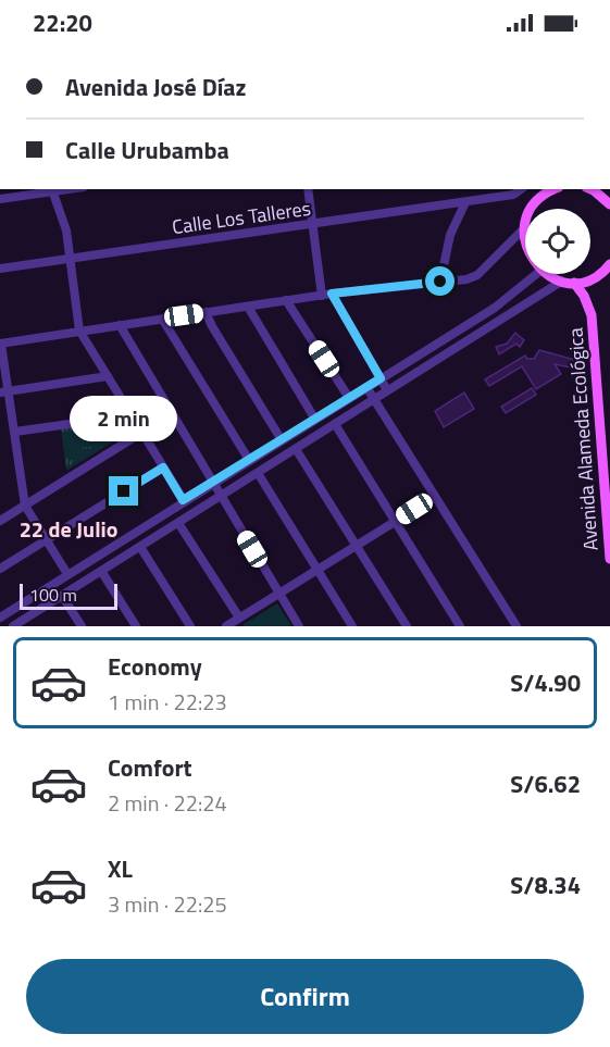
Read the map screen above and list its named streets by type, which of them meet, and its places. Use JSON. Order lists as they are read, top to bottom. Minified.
{"streets":{"main road":["Avenida Alameda Ecológica"],"street":["Calle Los Talleres"]},"districts":["22 de Julio"],"scale_bar":"100 m","page":{"status":"22:20","banner":["Avenida José Díaz","Calle Urubamba"],"bubble":"2 min","scale":"100 m","list":[{"name":"Economy","note":"1 min · 22:23","value":"S/4.90"},{"name":"Comfort","note":"2 min · 22:24","value":"S/6.62"},{"name":"XL","note":"3 min · 22:25","value":"S/8.34"}],"buttons":"Confirm"}}
